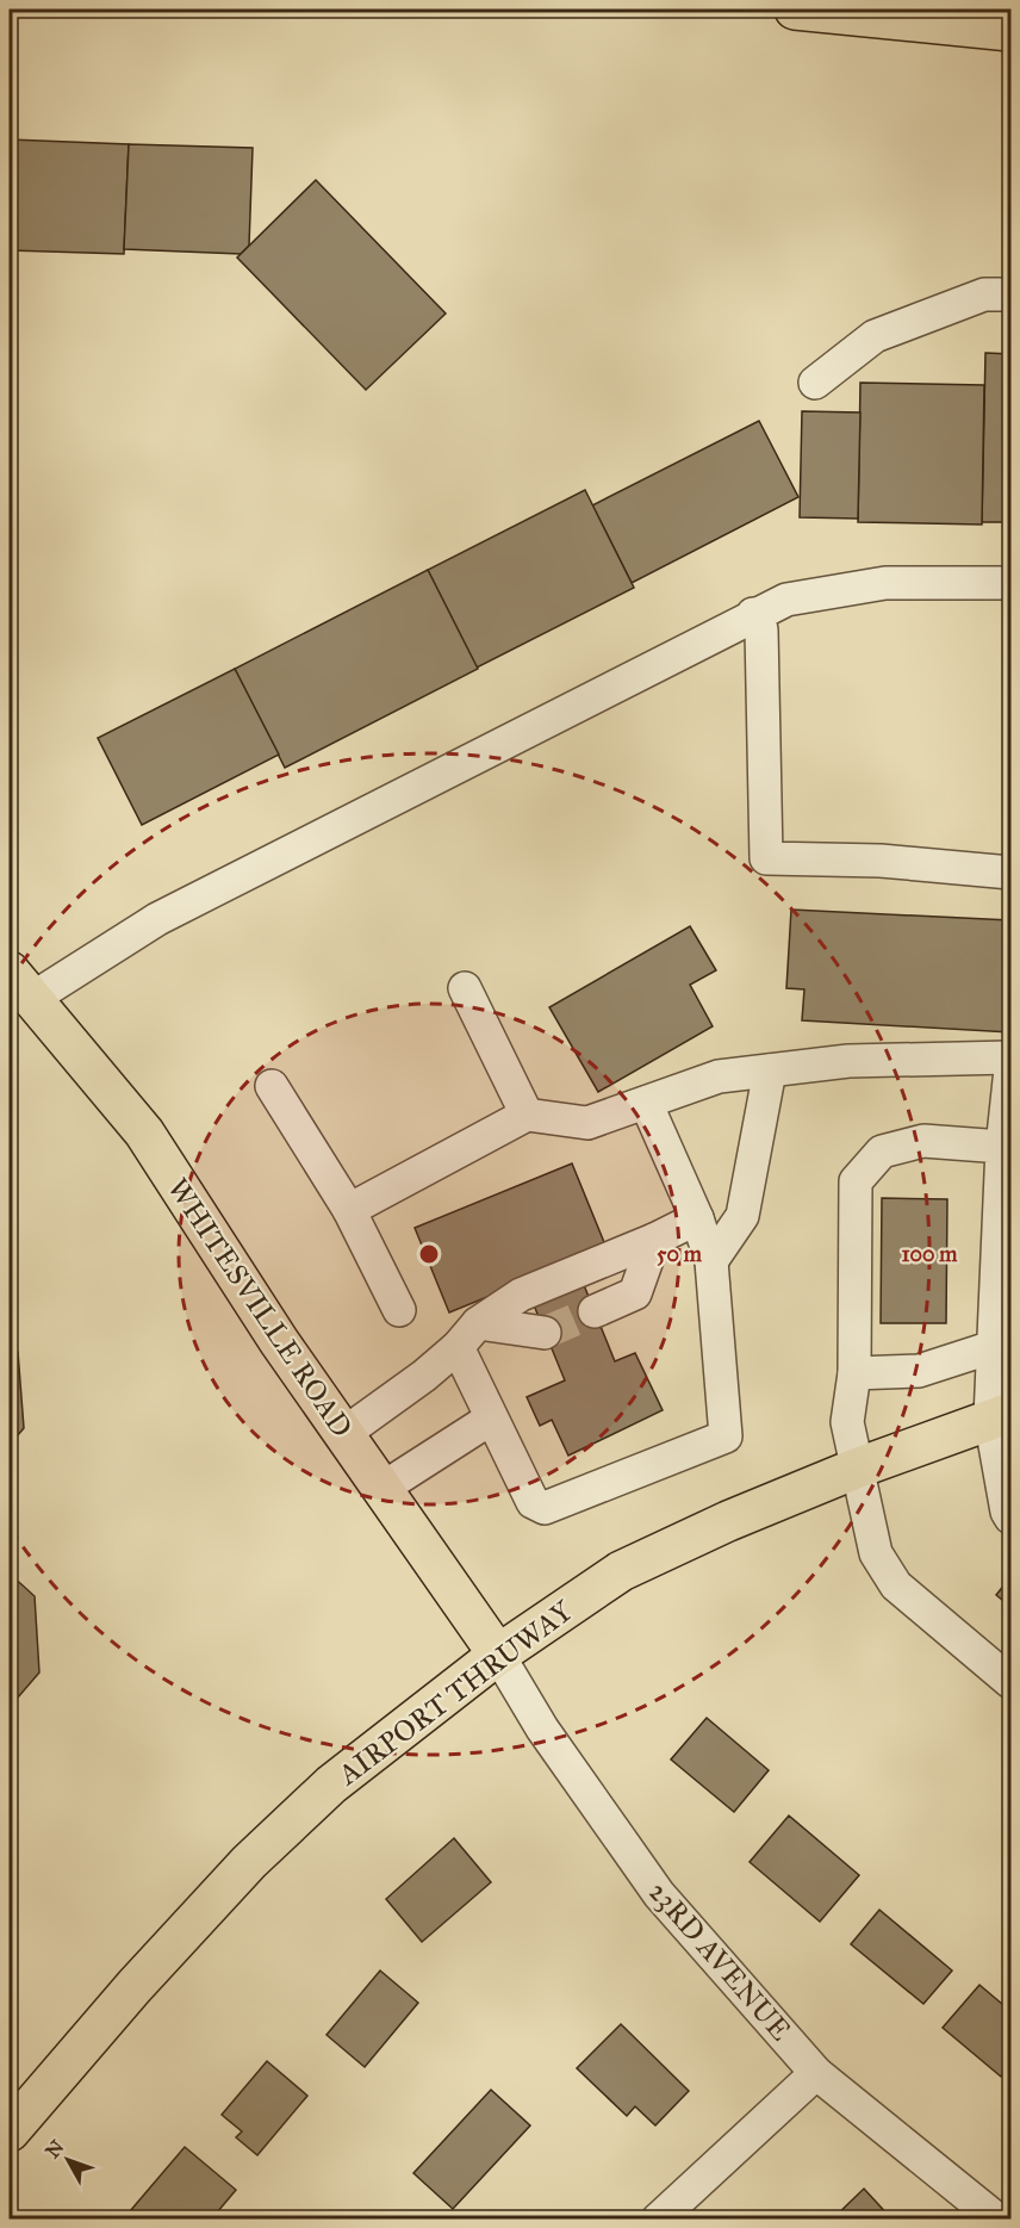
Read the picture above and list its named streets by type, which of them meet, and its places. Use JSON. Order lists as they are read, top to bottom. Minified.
{"streets":{"main road":["WHITESVILLE ROAD","AIRPORT THRUWAY"],"street":["23RD AVENUE"]},"crossings":[["WHITESVILLE ROAD","AIRPORT THRUWAY"],["WHITESVILLE ROAD","23RD AVENUE"],["AIRPORT THRUWAY","23RD AVENUE"]],"north":"top left","rings":["50 m","100 m"]}
